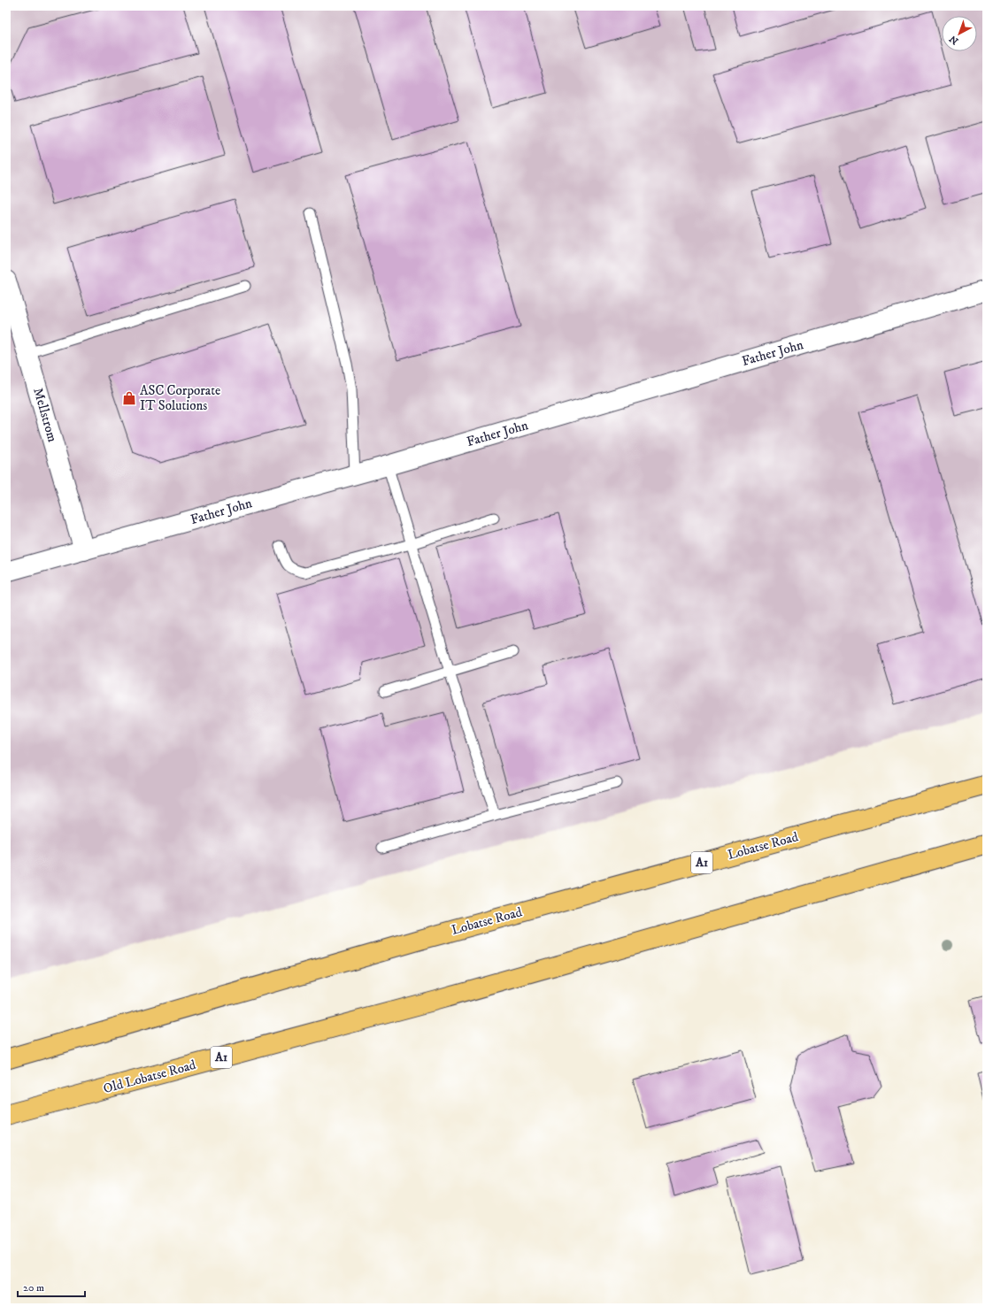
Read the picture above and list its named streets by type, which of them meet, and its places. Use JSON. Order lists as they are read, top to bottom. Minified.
{"streets":{"highway":["Lobatse Road","A1","Old Lobatse Road"],"street":["Father John","Mellstrom"]},"crossings":[["Father John","Mellstrom"]],"places":{"shop":["ASC Corporate IT Solutions"]},"scale_bar":"20 m","north":"bottom left"}
